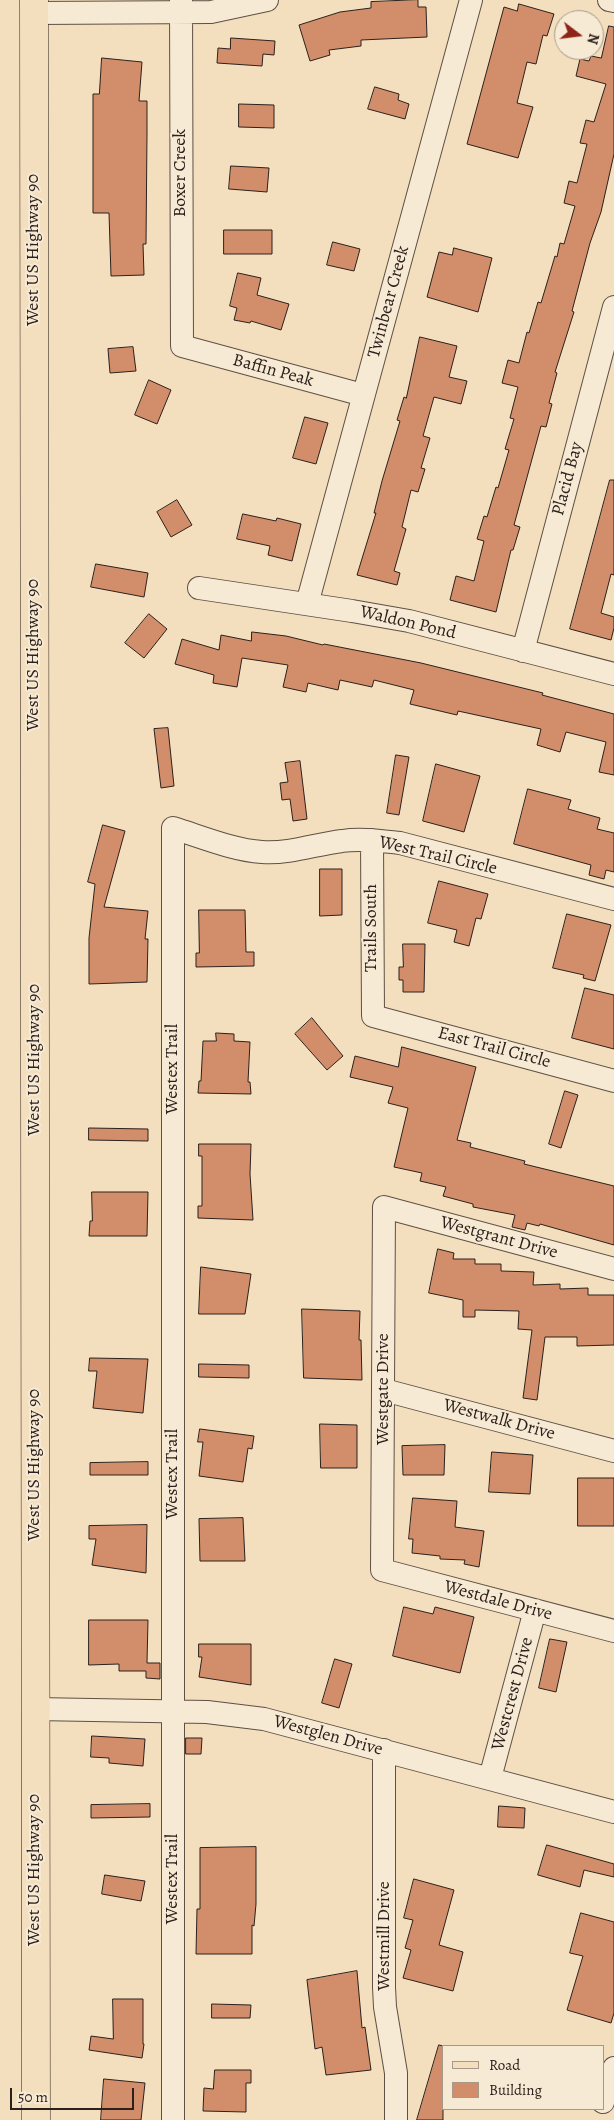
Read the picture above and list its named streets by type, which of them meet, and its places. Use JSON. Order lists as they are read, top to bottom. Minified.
{"streets":{"main road":["West US Highway 90"],"street":["Boxer Creek","Twinbear Creek","Baffin Peak","Placid Bay","Waldon Pond","West Trail Circle","Trails South","East Trail Circle","Westex Trail","Westgrant Drive","Westgate Drive","Westwalk Drive","Westdale Drive","Westcrest Drive","Westglen Drive","Westmill Drive"]},"crossings":[["Boxer Creek","Baffin Peak"],["West US Highway 90","Westglen Drive"],["Twinbear Creek","Baffin Peak"],["Twinbear Creek","Waldon Pond"],["Placid Bay","Waldon Pond"],["West Trail Circle","Trails South"],["West Trail Circle","Westex Trail"],["Trails South","East Trail Circle"],["Westex Trail","Westglen Drive"],["Westgrant Drive","Westgate Drive"],["Westgate Drive","Westwalk Drive"],["Westgate Drive","Westdale Drive"],["Westdale Drive","Westcrest Drive"],["Westcrest Drive","Westglen Drive"],["Westglen Drive","Westmill Drive"]],"legend":["Road","Building"],"scale_bar":"50 m","north":"right"}
